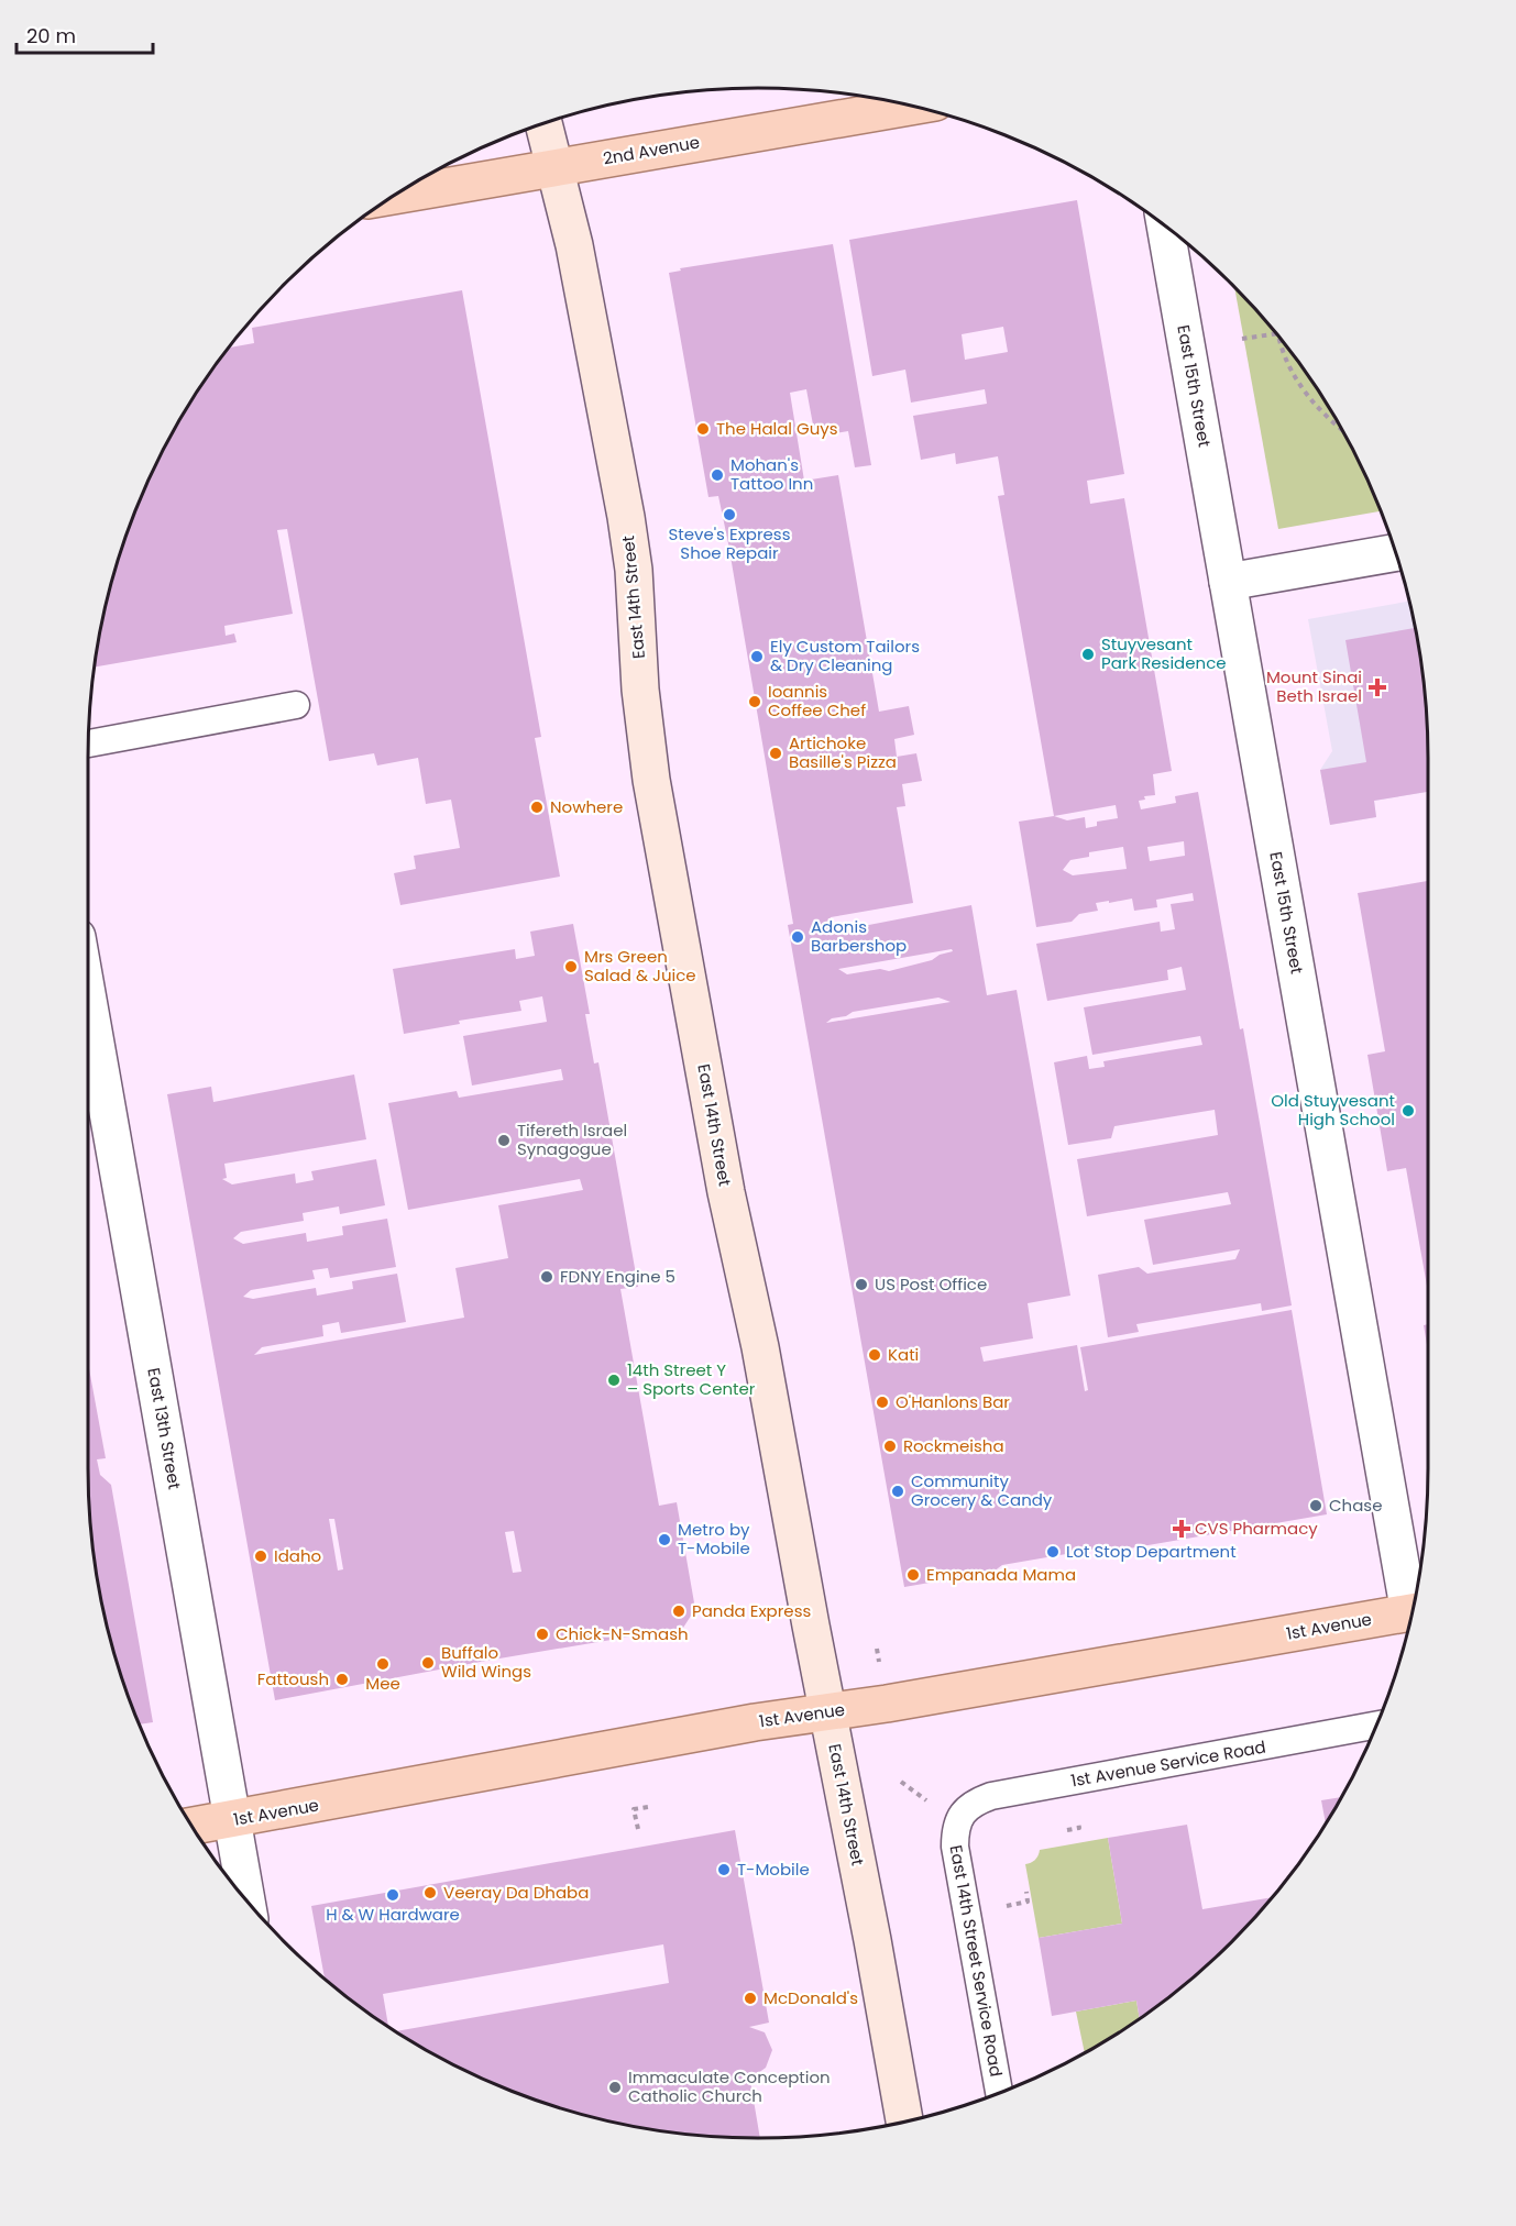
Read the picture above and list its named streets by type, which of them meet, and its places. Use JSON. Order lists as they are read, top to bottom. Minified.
{"streets":{"main road":["2nd Avenue","East 14th Street","1st Avenue"],"street":["East 15th Street","East 13th Street"],"lane":["1st Avenue Service Road","East 14th Street Service Road"]},"crossings":[["2nd Avenue","East 14th Street"],["East 14th Street","1st Avenue"],["East 13th Street","1st Avenue"],["1st Avenue Service Road","East 14th Street Service Road"]],"places":{"other":["The Halal Guys","Mohan's Tattoo Inn","Steve's Express Shoe Repair","Stuyvesant Park Residence","Ely Custom Tailors & Dry Cleaning","Ioannis Coffee Chef","Artichoke Basille's Pizza","Nowhere","Adonis Barbershop","Mrs Green Salad & Juice","Old Stuyvesant High School","Tifereth Israel Synagogue","FDNY Engine 5","US Post Office","Kati","14th Street Y – Sports Center","O'Hanlons Bar","Rockmeisha","Community Grocery & Candy","Chase","Metro by T-Mobile","Lot Stop Department","Idaho","Empanada Mama","Panda Express","Chick-N-Smash","Buffalo Wild Wings","Mee","Fattoush","T-Mobile","Veeray Da Dhaba","H & W Hardware","McDonald's","Immaculate Conception Catholic Church"],"health":["Mount Sinai Beth Israel","CVS Pharmacy"]},"scale_bar":"20 m"}
